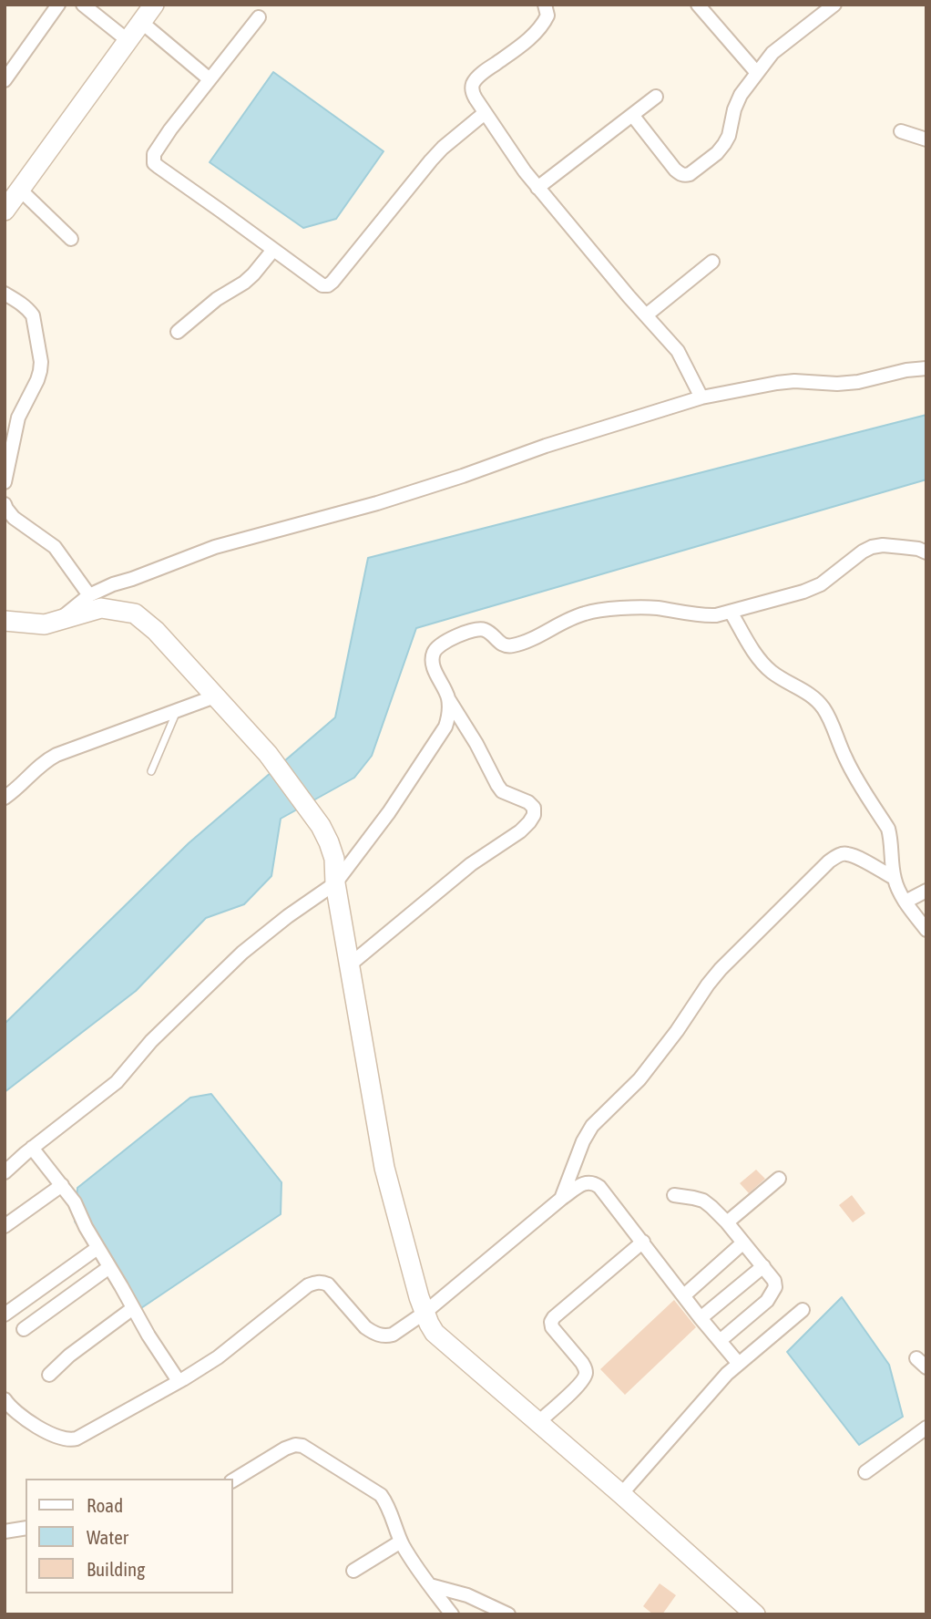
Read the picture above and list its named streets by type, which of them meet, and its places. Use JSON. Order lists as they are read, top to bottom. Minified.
{"legend":["Road","Water","Building"]}
